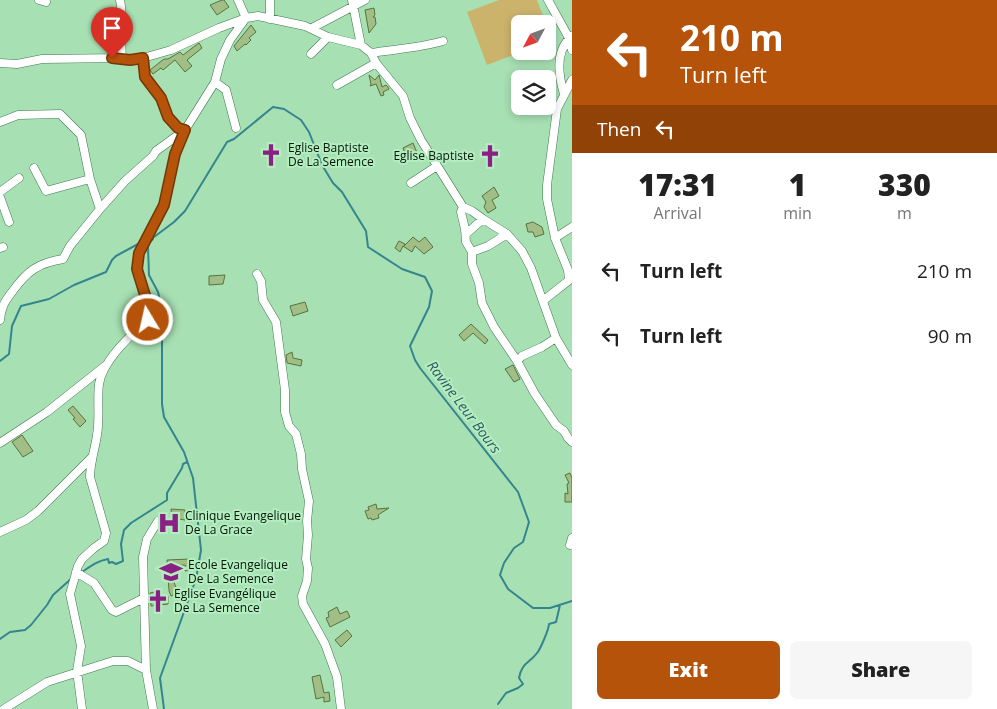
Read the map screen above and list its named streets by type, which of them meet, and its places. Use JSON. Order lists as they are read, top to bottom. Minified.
{"water":["Ravine Leur Bours"],"places":{"church":["Eglise Baptiste De La Semence","Eglise Baptiste","Eglise Evangélique De La Semence"],"hospital":["Clinique Evangelique De La Grace"],"school or university":["Ecole Evangelique De La Semence"]},"north":"bottom left","page":{"turn":["210 m","Turn left"],"then":"Then","eta":["17:31","Arrival","1","min","330","m"],"list":[{"name":"Turn left","value":"210 m"},{"name":"Turn left","value":"90 m"}],"buttons":["Exit","Share"]}}
